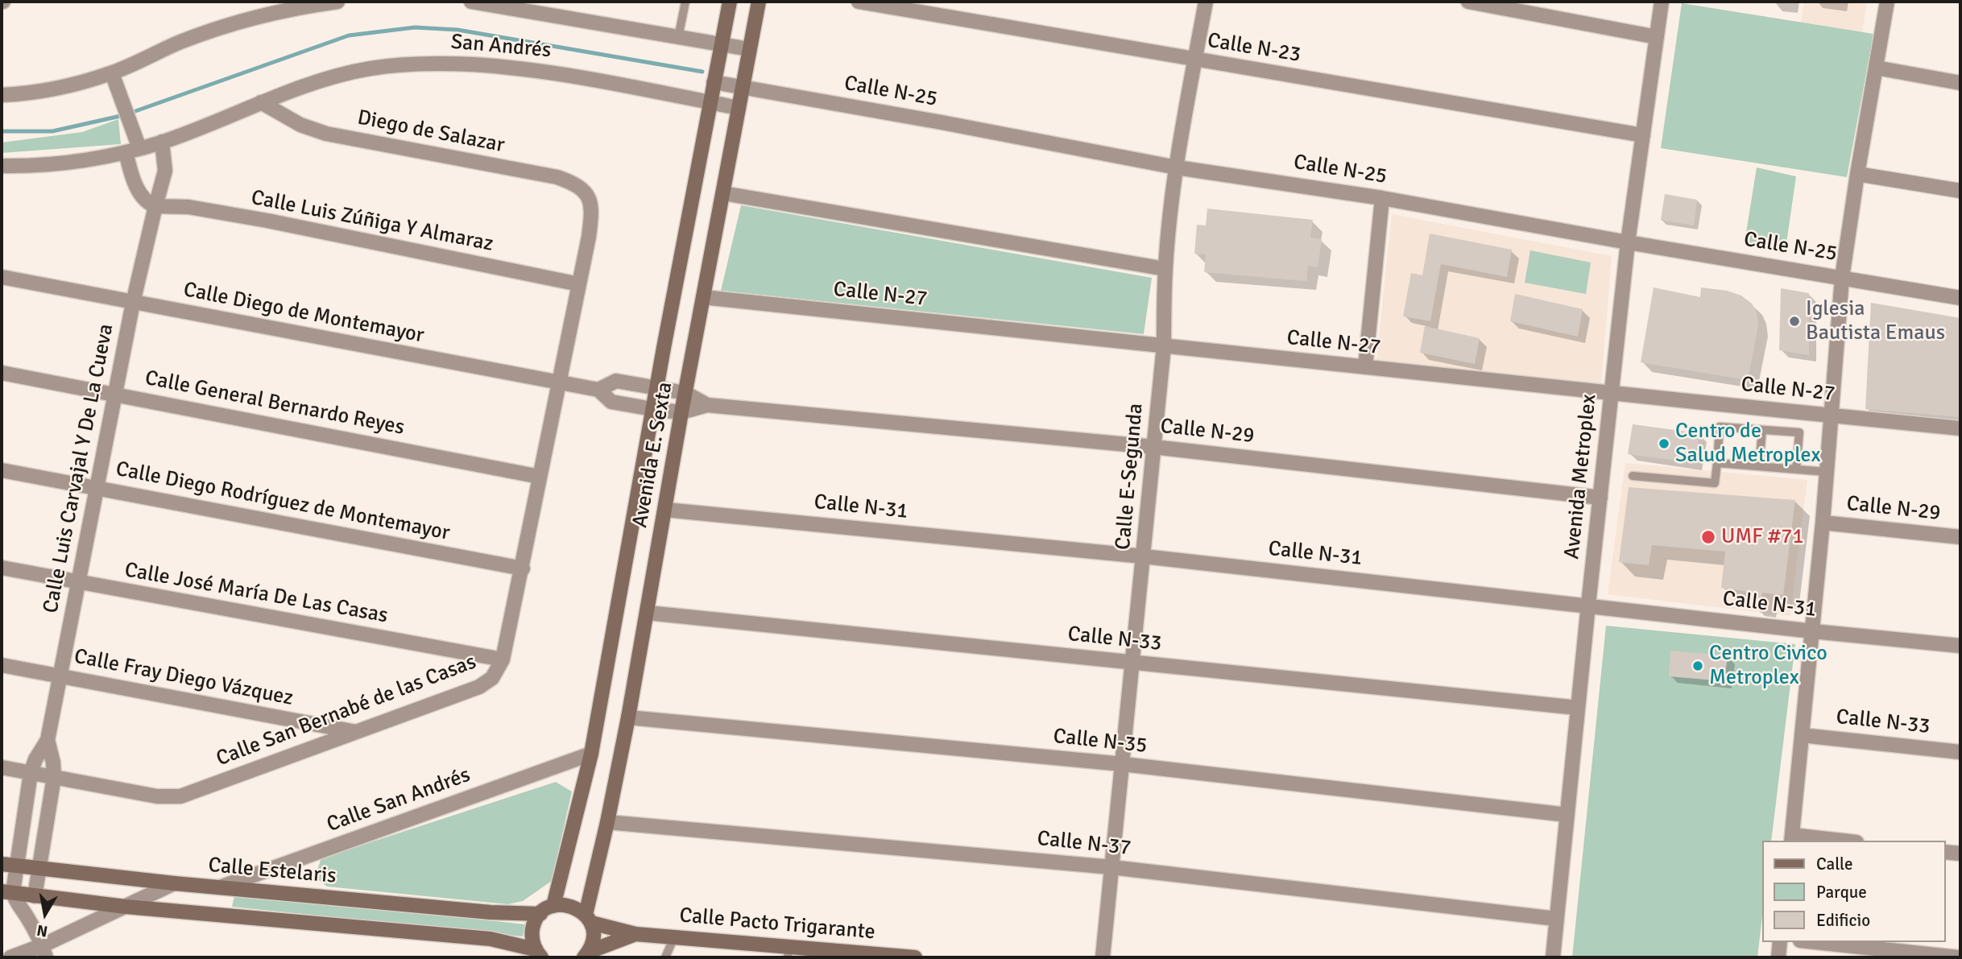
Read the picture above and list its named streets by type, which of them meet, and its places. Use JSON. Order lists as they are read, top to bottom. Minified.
{"streets":{"street":["San Andrés","Calle N-23","Calle N-25","Diego de Salazar","Calle Luis Zúñiga Y Almaraz","Calle N-27","Calle Diego de Montemayor","Calle General Bernardo Reyes","Calle N-29","Avenida E. Sexta","Calle Luis Carvajal Y De La Cueva","Calle E-Segunda","Avenida Metroplex","Calle Diego Rodríguez de Montemayor","Calle N-31","Calle José María De Las Casas","Calle N-33","Calle Fray Diego Vázquez","Calle San Bernabé de las Casas","Calle N-35","Calle San Andrés","Calle N-37","Calle Estelaris","Calle Pacto Trigarante"]},"crossings":[["San Andrés","Diego de Salazar"],["San Andrés","Avenida E. Sexta"],["San Andrés","Calle Luis Carvajal Y De La Cueva"],["Calle N-23","Calle E-Segunda"],["Calle N-23","Avenida Metroplex"],["Calle N-25","Avenida E. Sexta"],["Calle N-25","Calle E-Segunda"],["Calle N-25","Avenida Metroplex"],["Diego de Salazar","Calle San Bernabé de las Casas"],["Calle Luis Zúñiga Y Almaraz","Calle Luis Carvajal Y De La Cueva"],["Calle Luis Zúñiga Y Almaraz","Calle San Bernabé de las Casas"],["Calle N-27","Avenida E. Sexta"],["Calle N-27","Calle E-Segunda"],["Calle N-27","Avenida Metroplex"],["Calle Diego de Montemayor","Calle N-29"],["Calle Diego de Montemayor","Avenida E. Sexta"],["Calle Diego de Montemayor","Calle Luis Carvajal Y De La Cueva"],["Calle Diego de Montemayor","Calle San Bernabé de las Casas"],["Calle General Bernardo Reyes","Calle Luis Carvajal Y De La Cueva"],["Calle General Bernardo Reyes","Calle San Bernabé de las Casas"],["Calle N-29","Avenida E. Sexta"],["Calle N-29","Calle E-Segunda"],["Calle N-29","Avenida Metroplex"],["Avenida E. Sexta","Calle N-31"],["Avenida E. Sexta","Calle N-33"],["Avenida E. Sexta","Calle N-35"],["Avenida E. Sexta","Calle San Andrés"],["Avenida E. Sexta","Calle N-37"],["Avenida E. Sexta","Calle Pacto Trigarante"],["Calle Luis Carvajal Y De La Cueva","Calle Diego Rodríguez de Montemayor"],["Calle Luis Carvajal Y De La Cueva","Calle José María De Las Casas"],["Calle Luis Carvajal Y De La Cueva","Calle Fray Diego Vázquez"],["Calle Luis Carvajal Y De La Cueva","Calle San Bernabé de las Casas"],["Calle Luis Carvajal Y De La Cueva","Calle Estelaris"],["Calle E-Segunda","Calle N-31"],["Calle E-Segunda","Calle N-33"],["Calle E-Segunda","Calle N-35"],["Calle E-Segunda","Calle N-37"],["Avenida Metroplex","Calle N-31"],["Avenida Metroplex","Calle N-33"],["Avenida Metroplex","Calle N-35"],["Avenida Metroplex","Calle N-37"],["Calle Diego Rodríguez de Montemayor","Calle San Bernabé de las Casas"],["Calle José María De Las Casas","Calle San Bernabé de las Casas"],["Calle Fray Diego Vázquez","Calle San Bernabé de las Casas"],["Calle San Andrés","Calle Estelaris"]],"places":["Iglesia Bautista Emaus","Centro de Salud Metroplex","UMF #71","Centro Civico Metroplex"],"legend":["Calle","Parque","Edificio"],"north":"bottom"}
